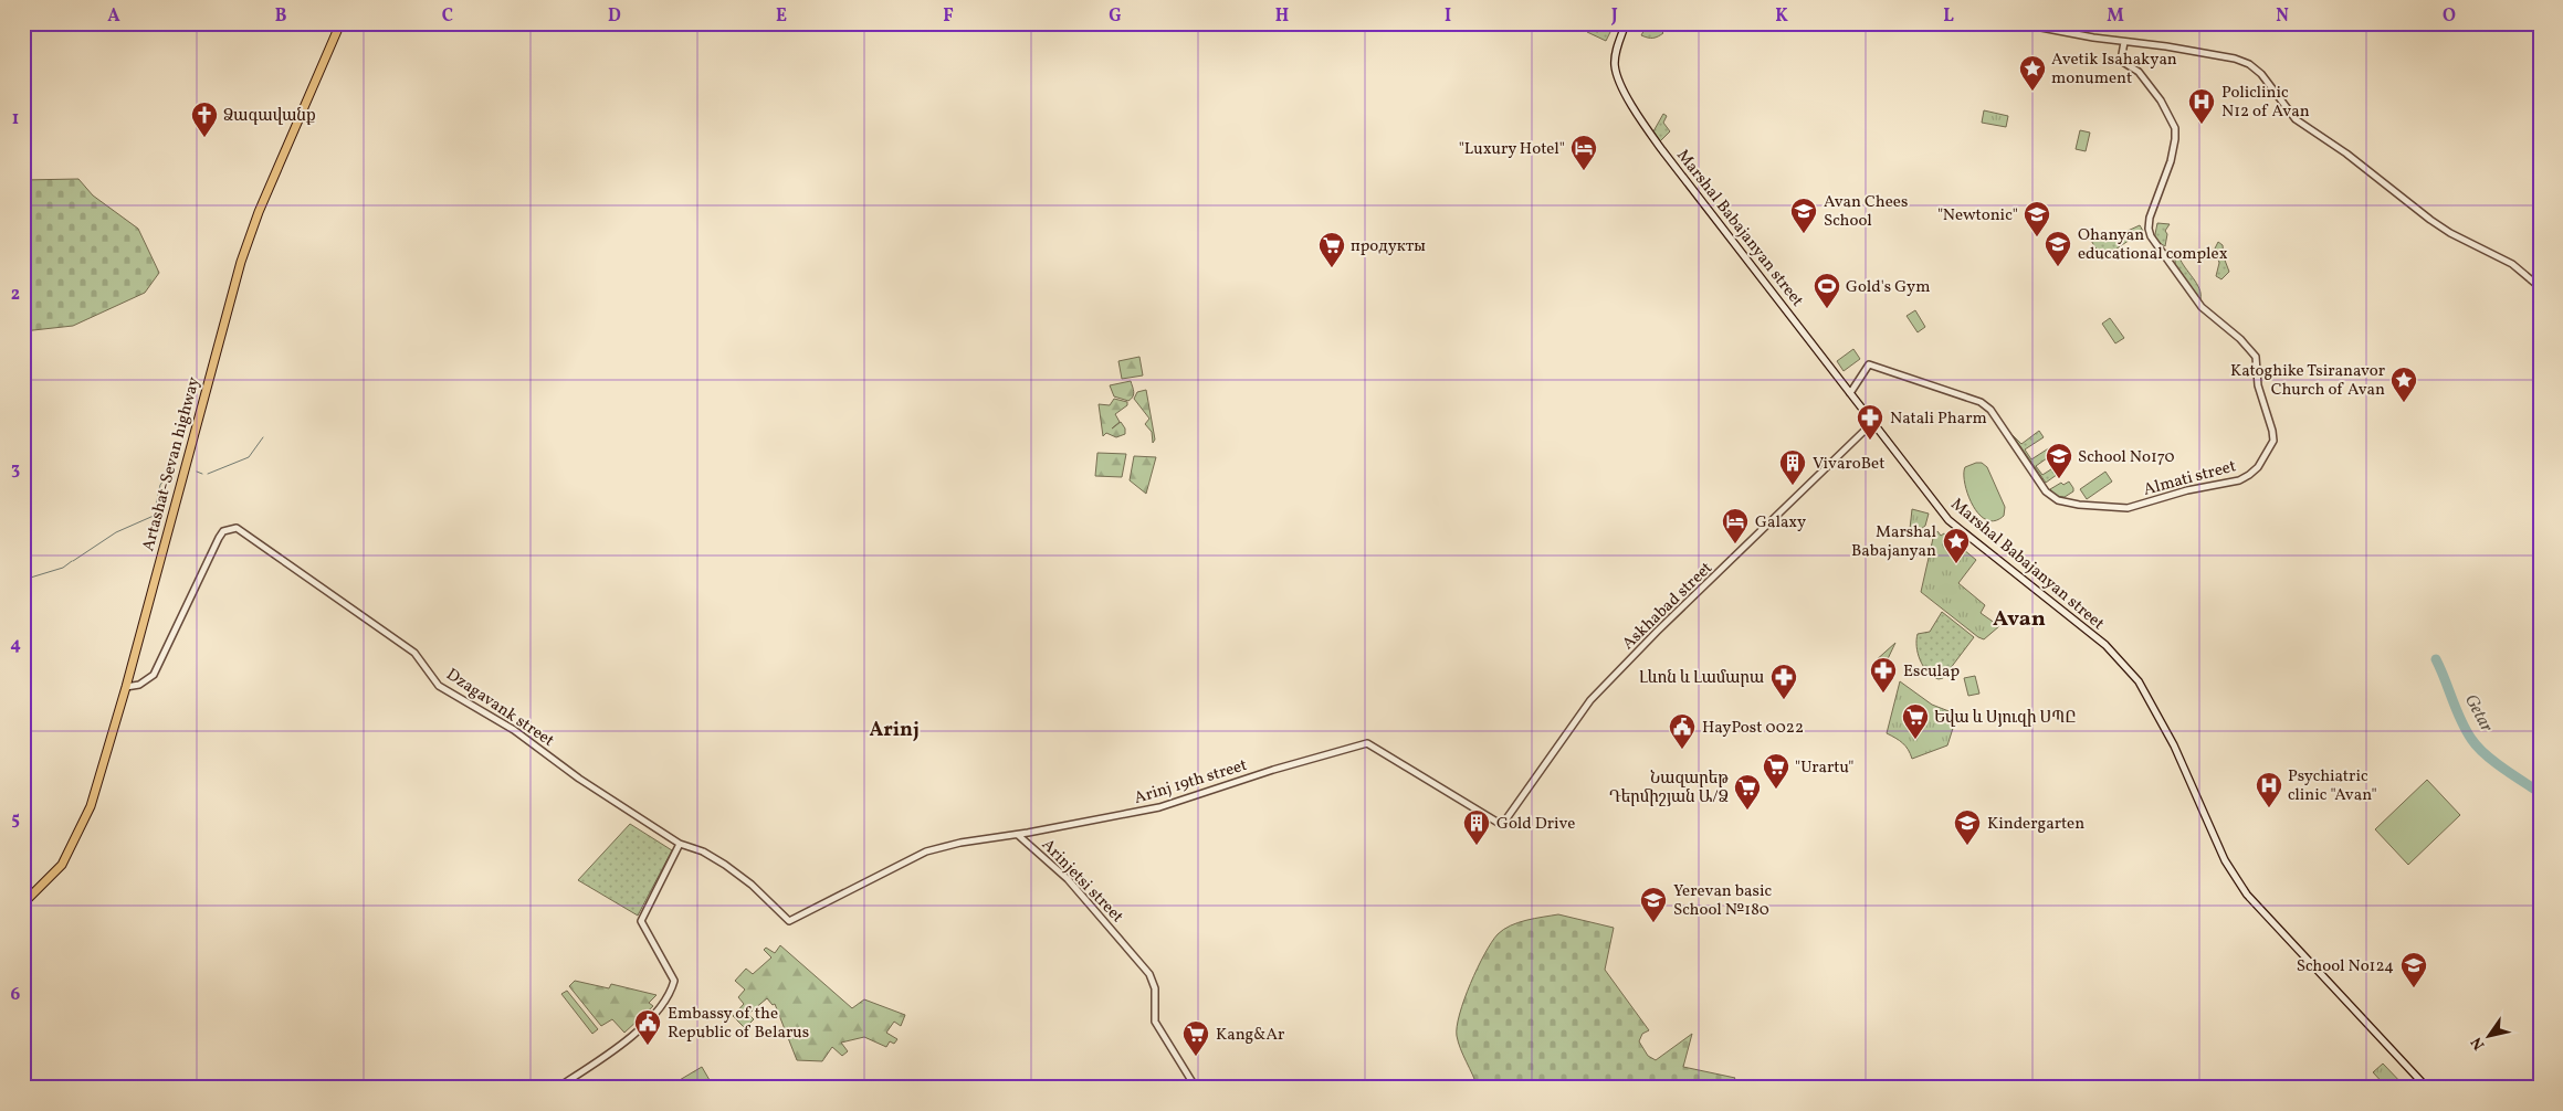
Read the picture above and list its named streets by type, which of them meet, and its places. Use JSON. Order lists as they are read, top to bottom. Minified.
{"streets":{"main road":["Marshal Babajanyan street","Artashat-Sevan highway"],"street":["Almati street","Askhabad street","Dzagavank street","Arinj 19th street","Arinjetsi street"]},"crossings":[["Marshal Babajanyan street","Almati street"],["Marshal Babajanyan street","Askhabad street"],["Artashat-Sevan highway","Dzagavank street"],["Askhabad street","Arinj 19th street"],["Dzagavank street","Arinjetsi street"],["Arinj 19th street","Arinjetsi street"]],"districts":["Avan","Arinj"],"water":["Getar"],"places":{"place":["Avetik Isahakyan monument","Katoghike Tsiranavor Church of Avan","Marshal Babajanyan"],"hospital":["Policlinic N12 of Avan","Psychiatric clinic \"Avan\""],"church":["Ձագավանք"],"hotel":["\"Luxury Hotel\"","Galaxy"],"school or university":["Avan Chees School","\"Newtonic\"","Ohanyan educational complex","School No170","Kindergarten","Yerevan basic School №180","School No124"],"supermarket":["продукты","Եվա և Սյուզի ՍՊԸ","\"Urartu\"","Նազարեթ Դերմիշյան Ա/Ձ","Kang&Ar"],"sports":["Gold's Gym"],"pharmacy":["Natali Pharm","Esculap","Լևոն և Լամարա"],"building":["VivaroBet","Gold Drive"],"public building":["HayPost 0022","Embassy of the Republic of Belarus"]},"north":"bottom left","grid":{"columns":["A","B","C","D","E","F","G","H","I","J","K","L","M","N","O"],"rows":["1","2","3","4","5","6"]}}
